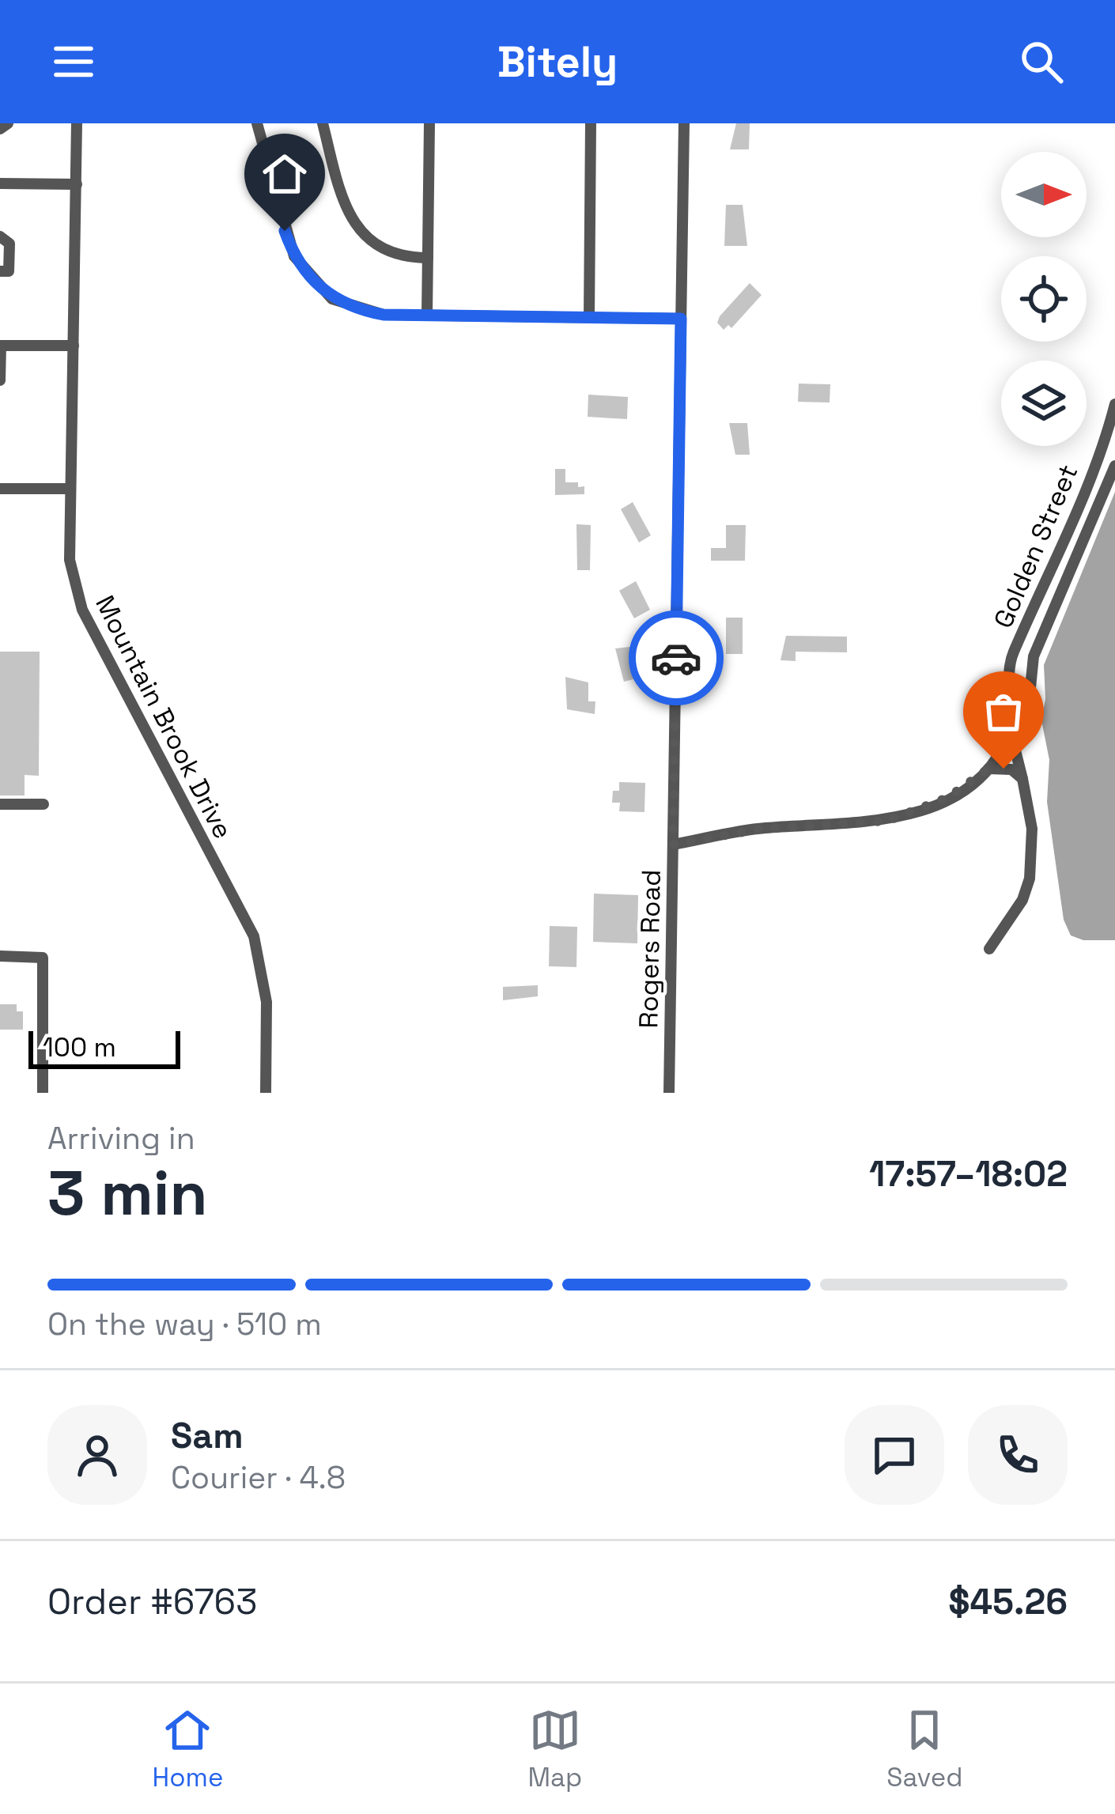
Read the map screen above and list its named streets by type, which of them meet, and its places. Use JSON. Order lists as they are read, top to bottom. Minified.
{"streets":{"street":["Golden Street","Mountain Brook Drive","Rogers Road"]},"scale_bar":"100 m","north":"right","page":{"header":"Bitely","scale":"100 m","heading":["3 min","Arriving in","17:57–18:02"],"panel":["Sam","Courier · 4.8","Order #6763","$45.26"],"bar":"On the way · 510 m","tabs":["Home","Map","Saved"]}}
